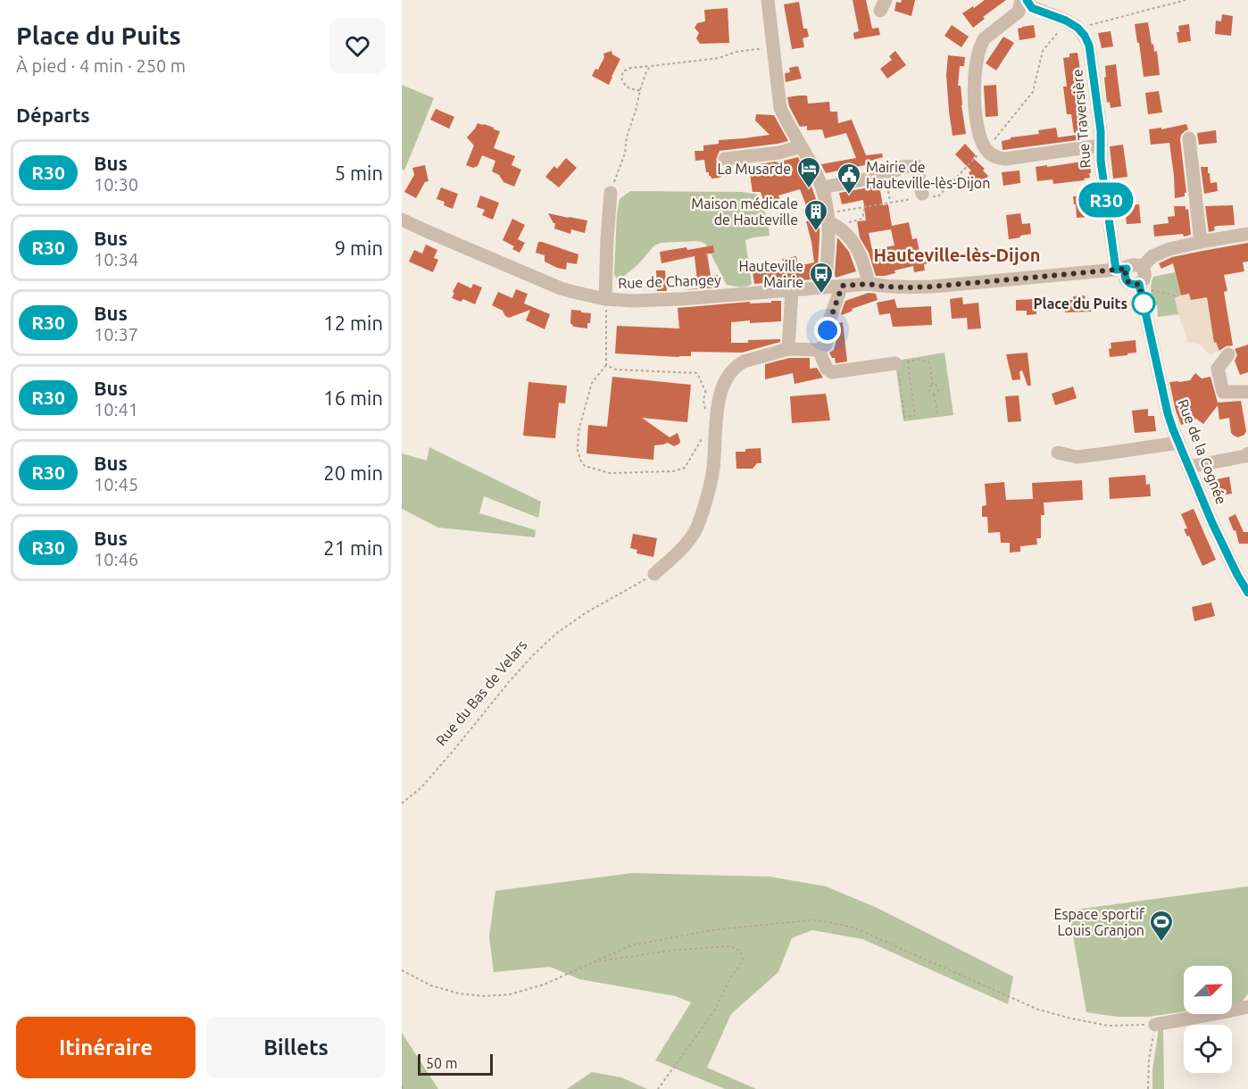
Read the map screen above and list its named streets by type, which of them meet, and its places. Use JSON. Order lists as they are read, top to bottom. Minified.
{"streets":{"street":["Rue Traversière","Rue de Changey","Rue de la Cognée"],"path":["Rue du Bas de Velars"]},"crossings":[["Rue Traversière","Rue de Changey"],["Rue Traversière","Rue de la Cognée"],["Rue de Changey","Rue de la Cognée"]],"districts":["Hauteville-lès-Dijon"],"places":{"hotel":["La Musarde"],"public building":["Mairie de Hauteville-lès-Dijon"],"building":["Maison médicale de Hauteville"],"bus stop":["Hauteville Mairie"],"other":["Place du Puits"],"sports":["Espace sportif Louis Granjon"]},"lines":["bus line R30"],"scale_bar":"50 m","north":"top right","page":{"heading":[["Place du Puits","À pied · 4 min · 250 m"],"Départs"],"on_map":"R30","list":[{"mark":"R30","name":"Bus","note":"10:30","value":"5 min"},{"mark":"R30","name":"Bus","note":"10:34","value":"9 min"},{"mark":"R30","name":"Bus","note":"10:37","value":"12 min"},{"mark":"R30","name":"Bus","note":"10:41","value":"16 min"},{"mark":"R30","name":"Bus","note":"10:45","value":"20 min"},{"mark":"R30","name":"Bus","note":"10:46","value":"21 min"}],"buttons":["Itinéraire","Billets"],"scale":"50 m"}}
